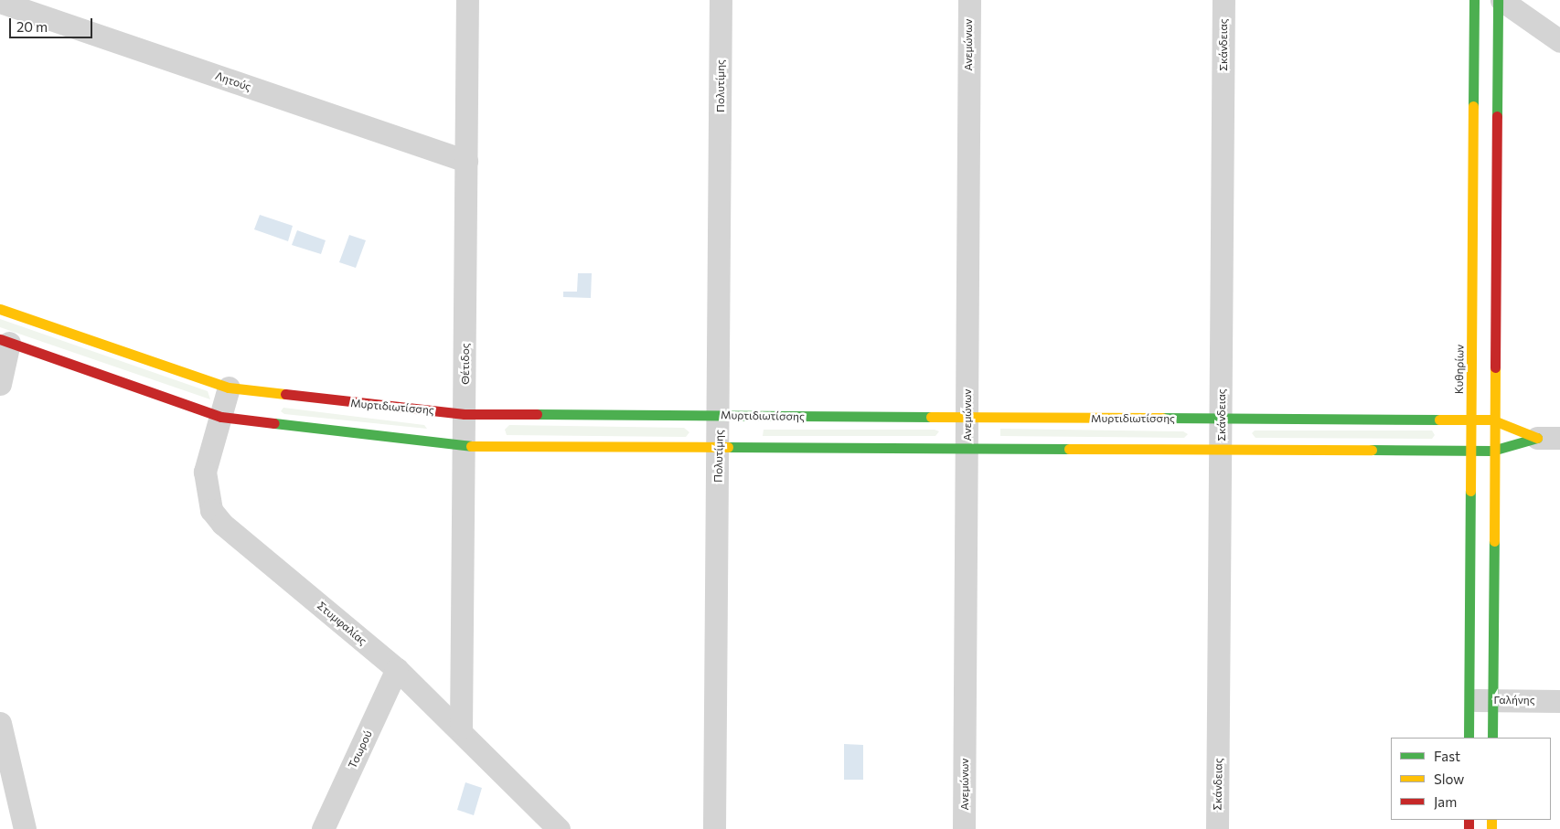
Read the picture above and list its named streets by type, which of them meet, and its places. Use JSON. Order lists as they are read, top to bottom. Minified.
{"streets":{"street":["Ανεμώνων","Σκάνδειας","Λητούς","Πολυτίμης","Θέτιδος","Κυθηρίων","Μυρτιδιωτίσσης","Στυμφαλίας","Γαλήνης","Τσωρού"]},"crossings":[["Ανεμώνων","Μυρτιδιωτίσσης"],["Σκάνδειας","Μυρτιδιωτίσσης"],["Λητούς","Θέτιδος"],["Πολυτίμης","Μυρτιδιωτίσσης"],["Θέτιδος","Μυρτιδιωτίσσης"],["Θέτιδος","Στυμφαλίας"],["Κυθηρίων","Μυρτιδιωτίσσης"],["Κυθηρίων","Γαλήνης"],["Μυρτιδιωτίσσης","Στυμφαλίας"],["Στυμφαλίας","Τσωρού"]],"legend":["Fast","Slow","Jam"],"scale_bar":"20 m"}
